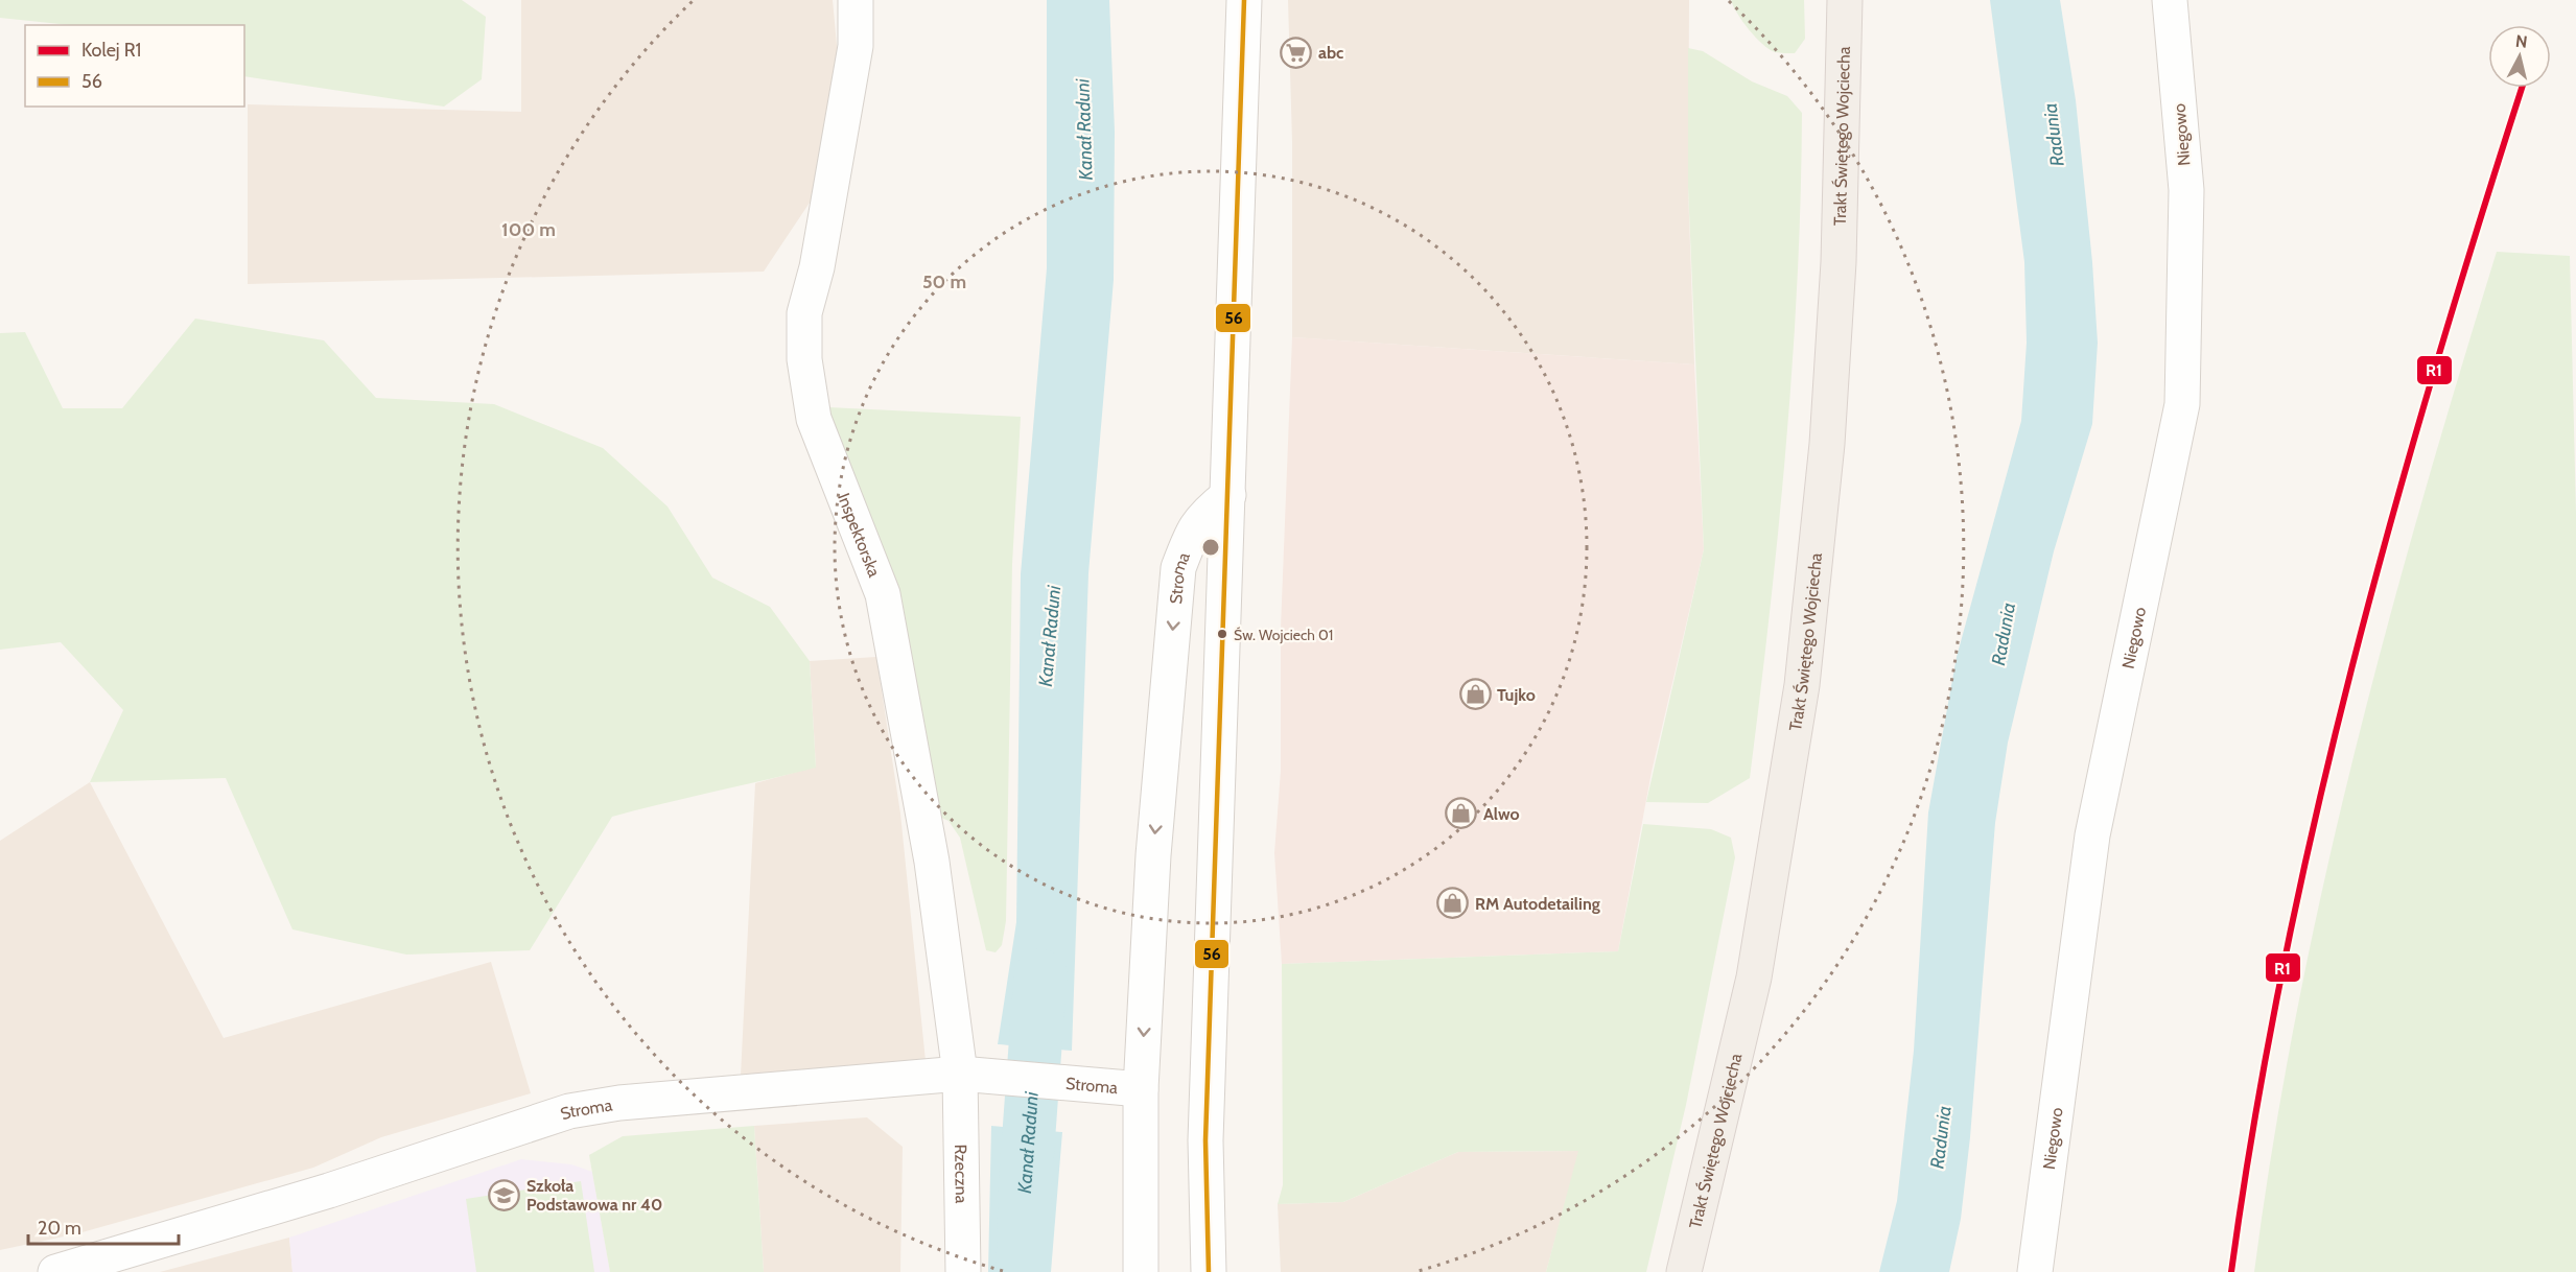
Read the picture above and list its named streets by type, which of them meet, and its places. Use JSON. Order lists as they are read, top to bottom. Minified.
{"streets":{"main road":["Trakt Świętego Wojciecha"],"street":["Niegowo","Inspektorska","Stroma","Rzeczna"]},"crossings":[["Inspektorska","Stroma"],["Inspektorska","Rzeczna"],["Stroma","Rzeczna"]],"water":["Kanał Raduni","Radunia"],"places":{"supermarket":["abc"],"other":["Św. Wojciech 01"],"shop":["Tujko","Alwo","RM Autodetailing"],"school or university":["Szkoła Podstawowa nr 40"]},"lines":["transit line 56","rail line R1"],"legend":["Kolej R1","56"],"scale_bar":"20 m","north":"top","rings":["100 m","50 m"]}
